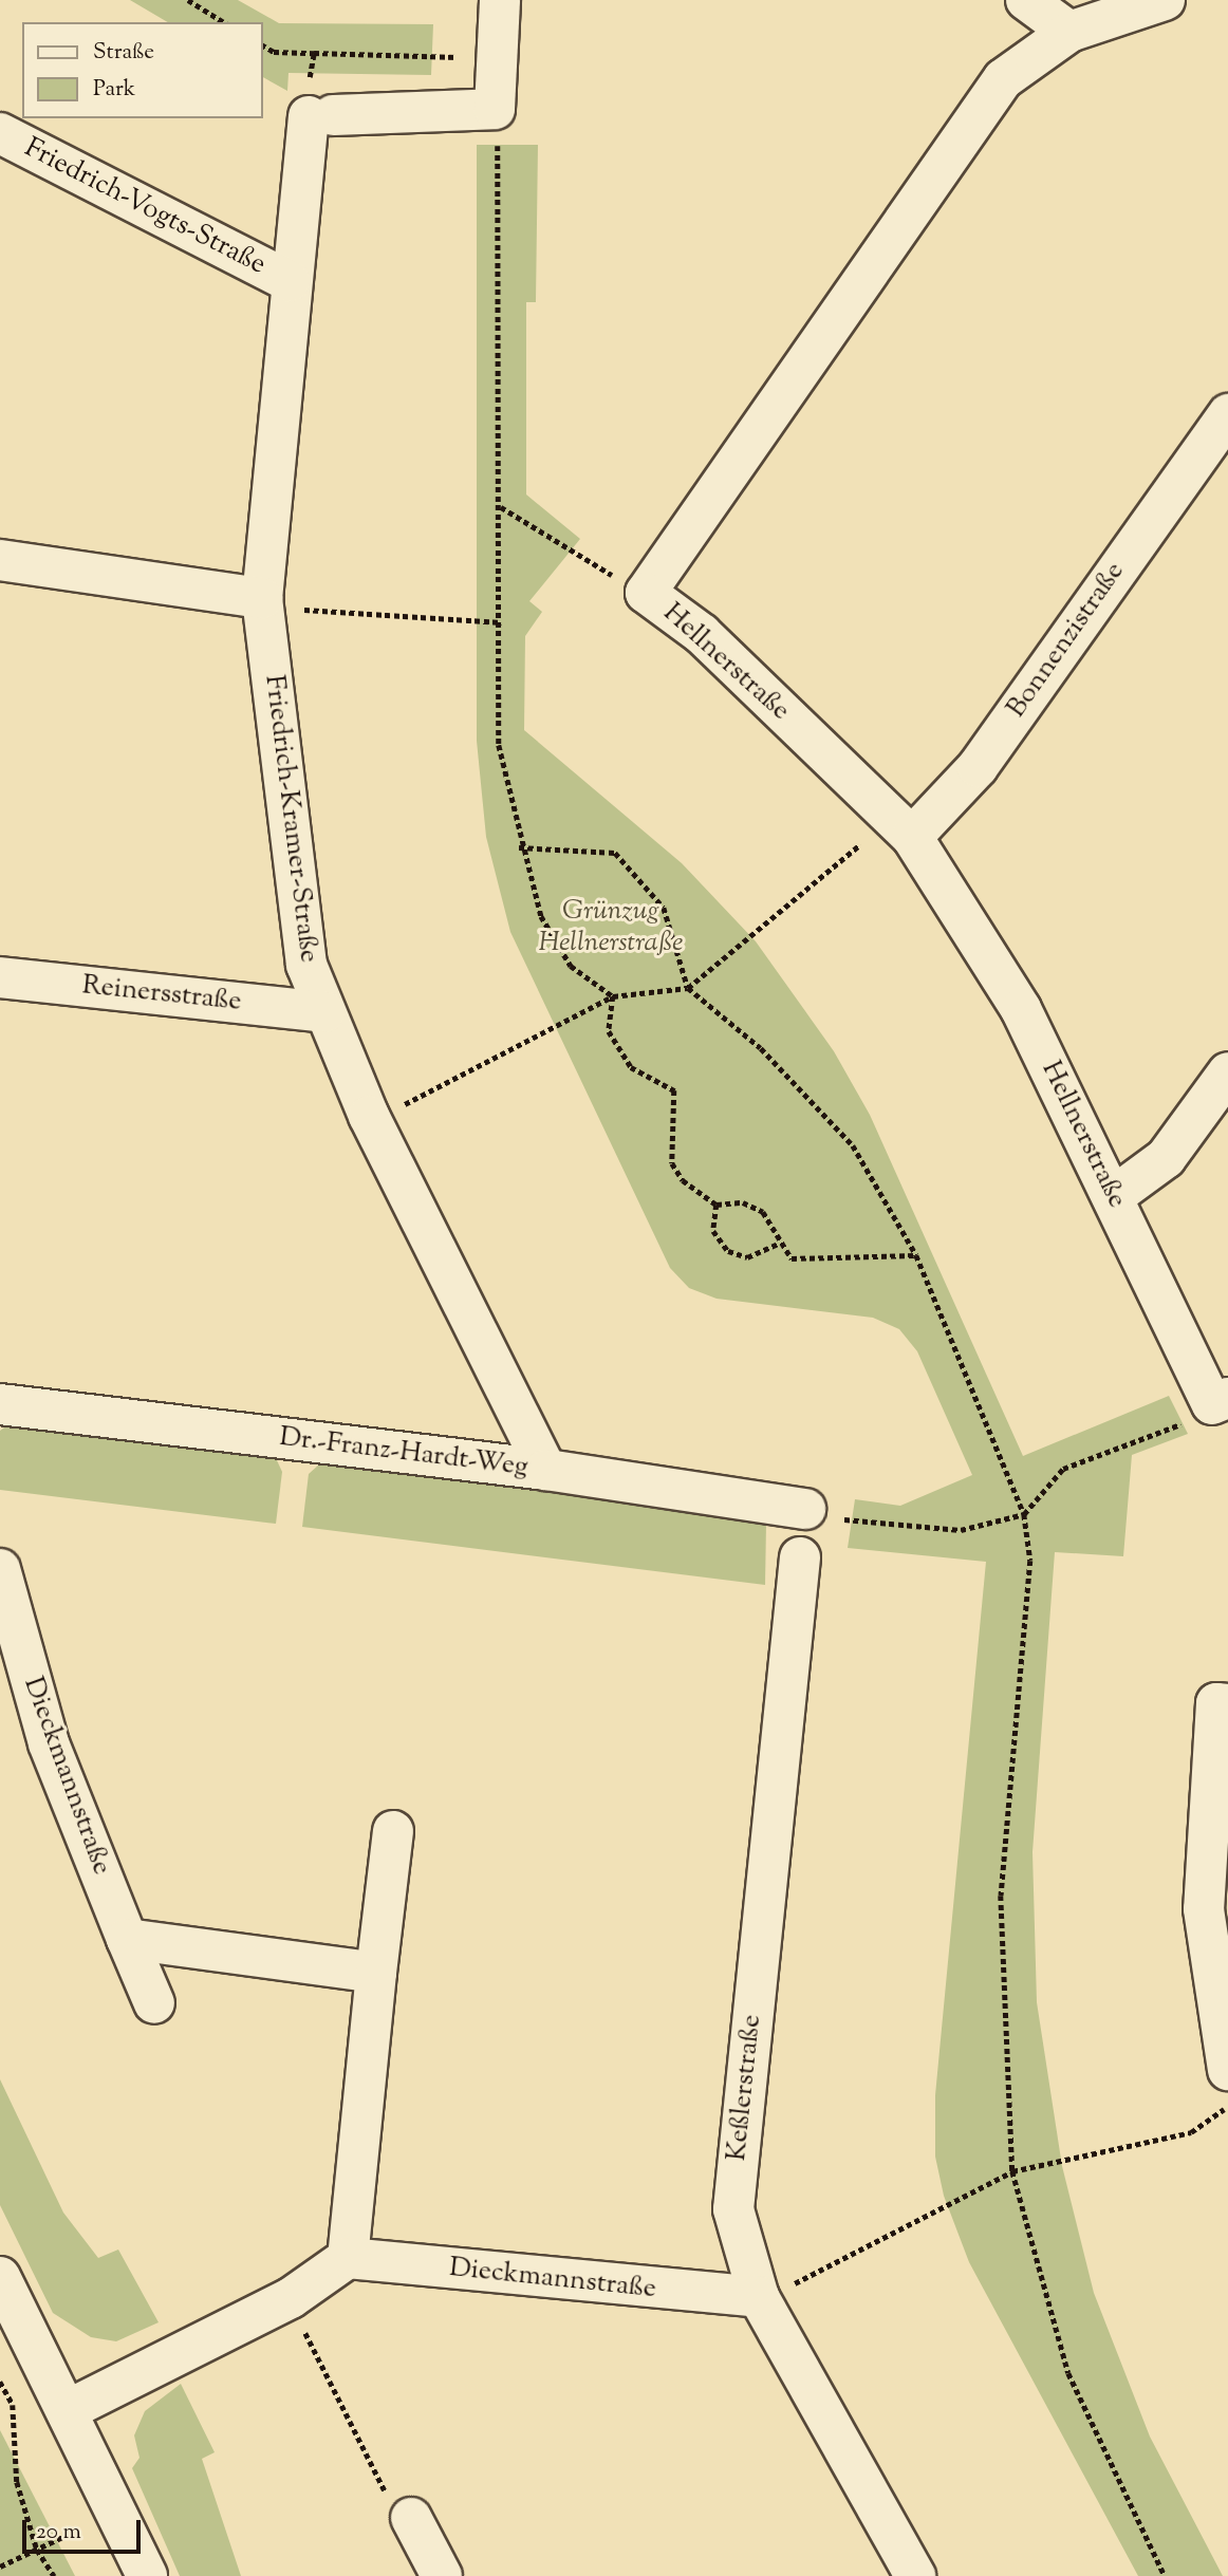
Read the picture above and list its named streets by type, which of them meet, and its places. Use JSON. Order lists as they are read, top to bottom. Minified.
{"streets":{"street":["Friedrich-Vogts-Straße","Bonnenzistraße","Hellnerstraße","Friedrich-Kramer-Straße","Reinersstraße","Dr.-Franz-Hardt-Weg","Dieckmannstraße","Keßlerstraße"]},"crossings":[["Friedrich-Vogts-Straße","Friedrich-Kramer-Straße"],["Bonnenzistraße","Hellnerstraße"],["Friedrich-Kramer-Straße","Reinersstraße"],["Friedrich-Kramer-Straße","Dr.-Franz-Hardt-Weg"],["Dieckmannstraße","Keßlerstraße"]],"parks":["Grünzug Hellnerstraße"],"legend":["Straße","Park"],"scale_bar":"20 m"}
